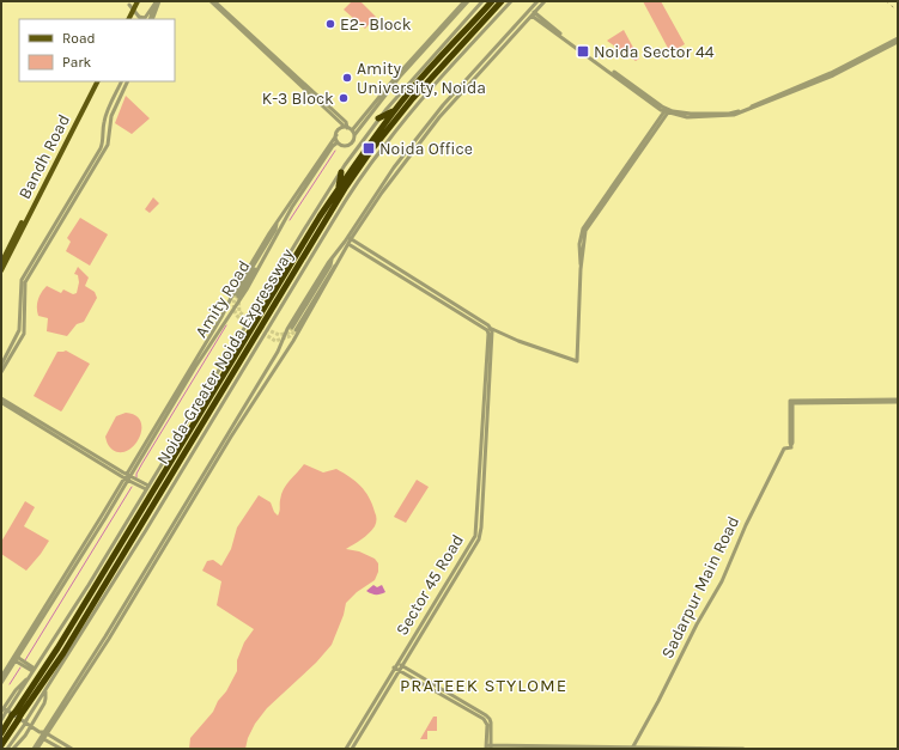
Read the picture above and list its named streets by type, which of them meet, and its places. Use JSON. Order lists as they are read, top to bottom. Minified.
{"streets":{"highway":["Noida-Greater Noida Expressway"],"main road":["Bandh Road"],"street":["Amity Road","Sector 45 Road","Sadarpur Main Road"]},"districts":["PRATEEK STYLOME"],"places":{"other":["E2- Block","Amity University, Noida","K-3 Block"],"transit":["Noida Sector 44","Noida Office"]},"legend":["Road","Park"]}
